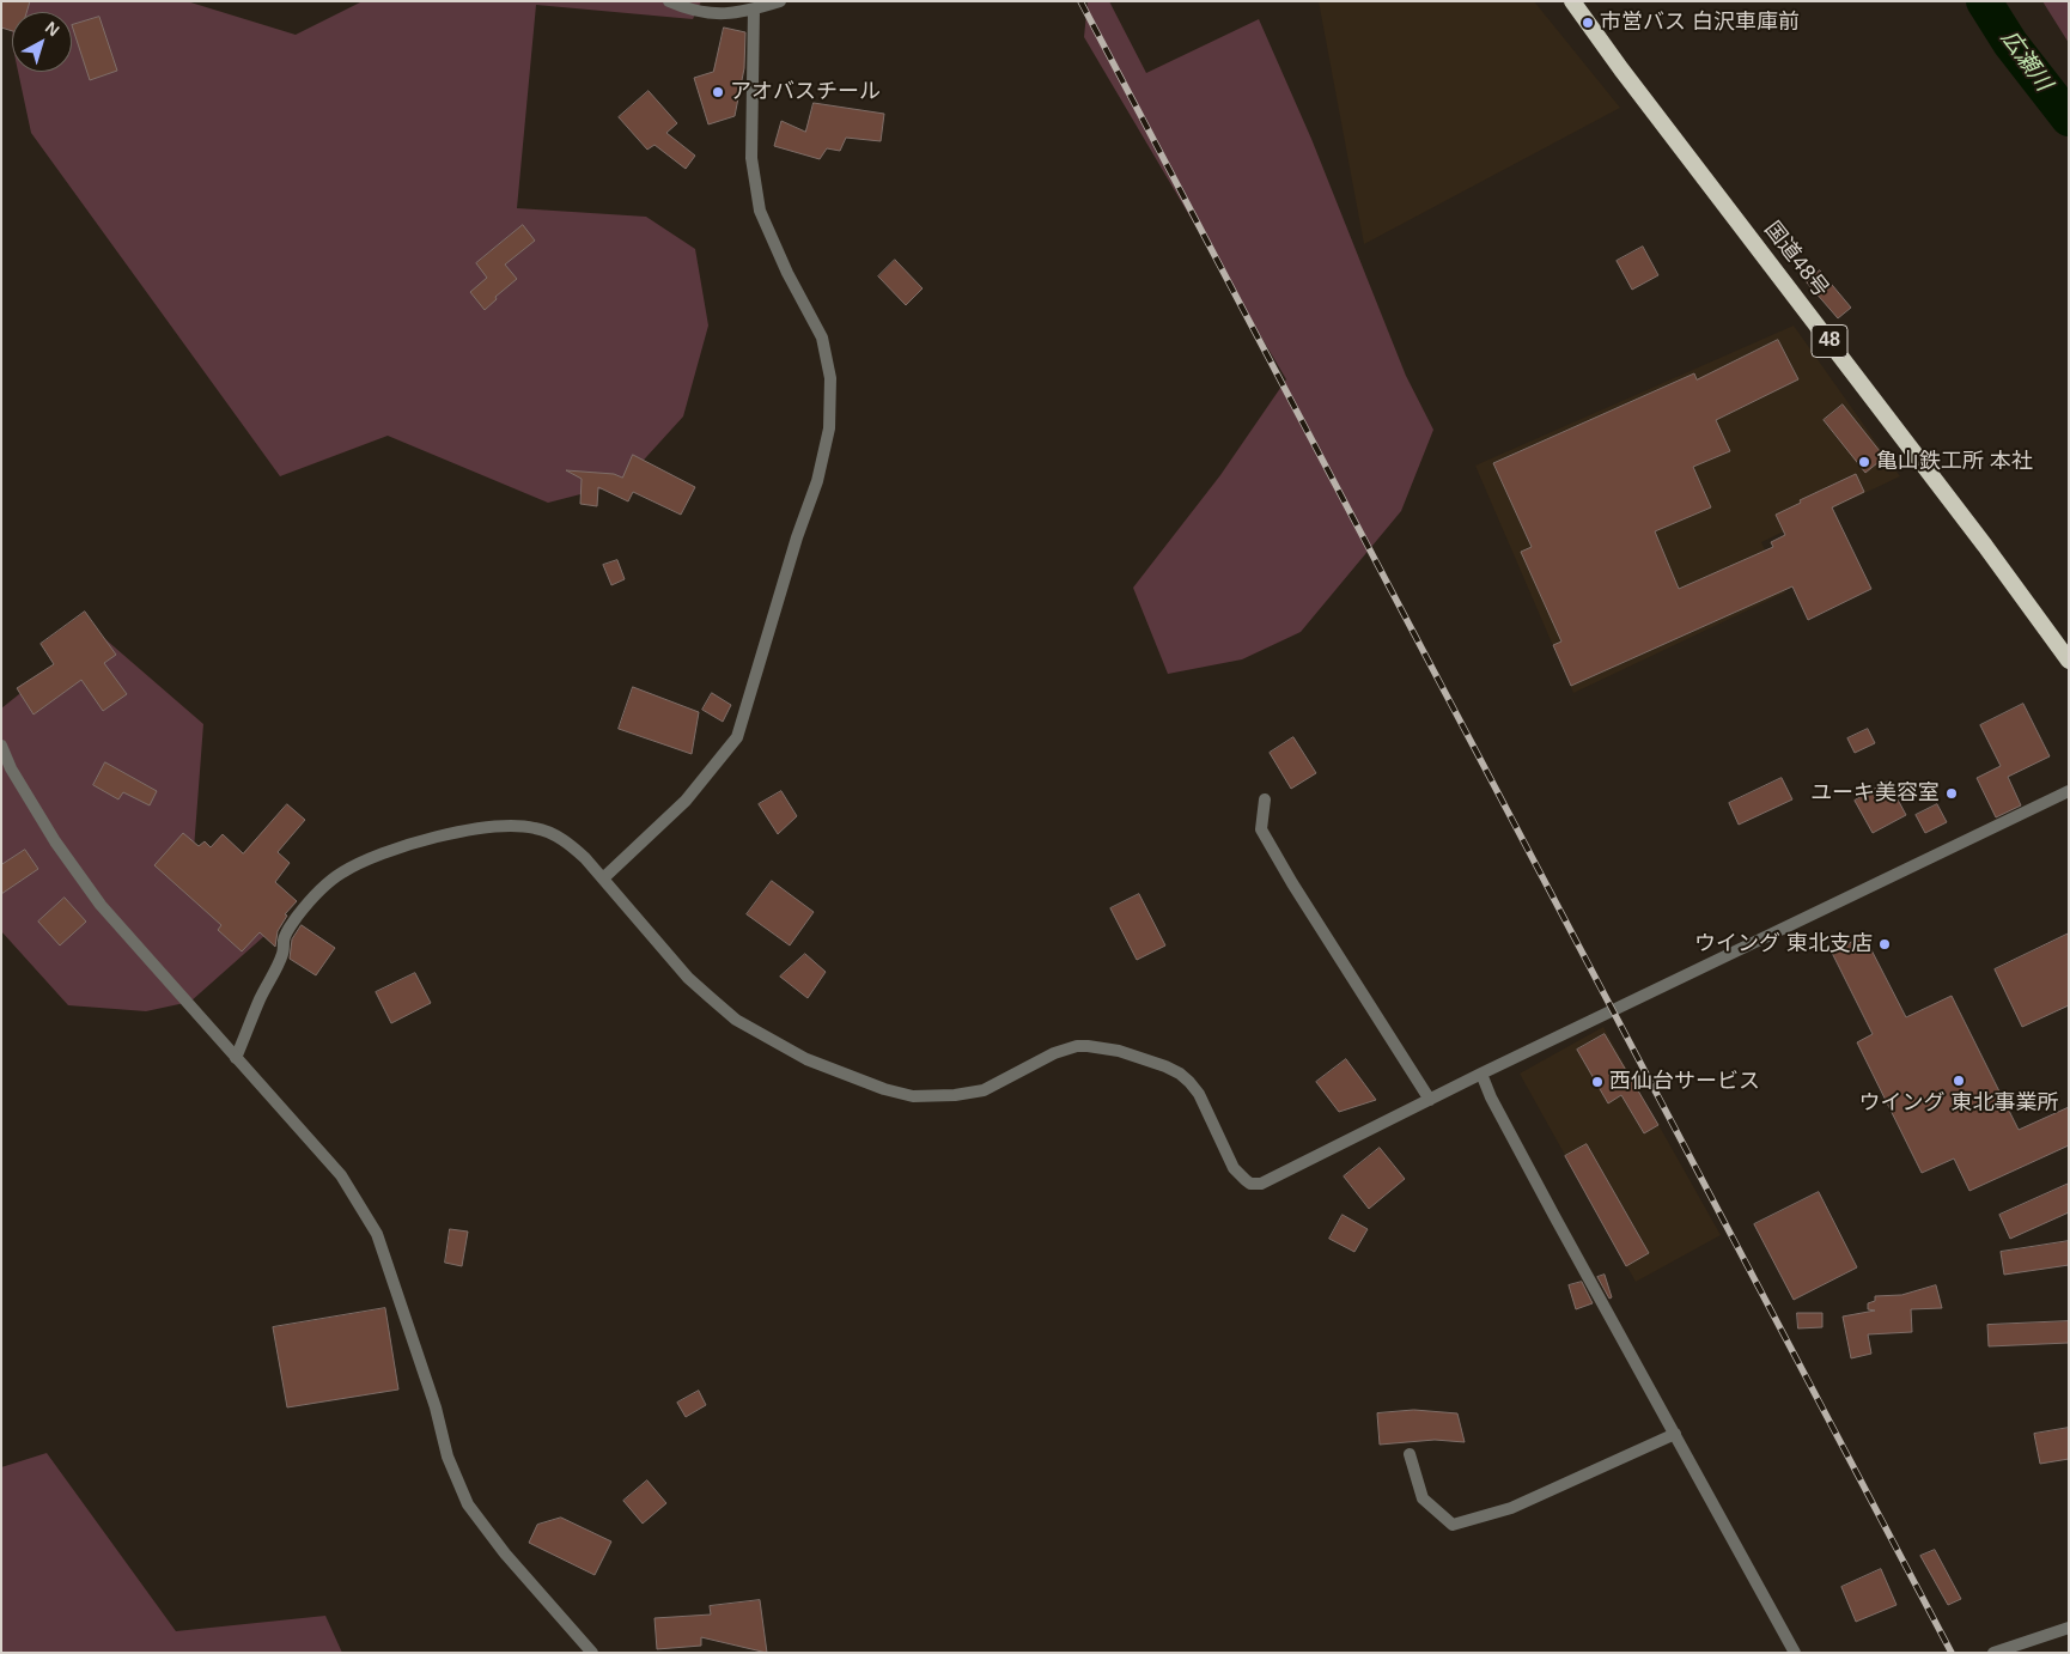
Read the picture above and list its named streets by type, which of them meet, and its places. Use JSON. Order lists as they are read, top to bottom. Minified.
{"streets":{"highway":["国道48号","48"]},"water":["広瀬川"],"places":["市営バス 白沢車庫前","アオバスチール","亀山鉄工所 本社","ユーキ美容室","ウイング 東北支店","ウイング 東北事業所","西仙台サービス"],"north":"top right"}
